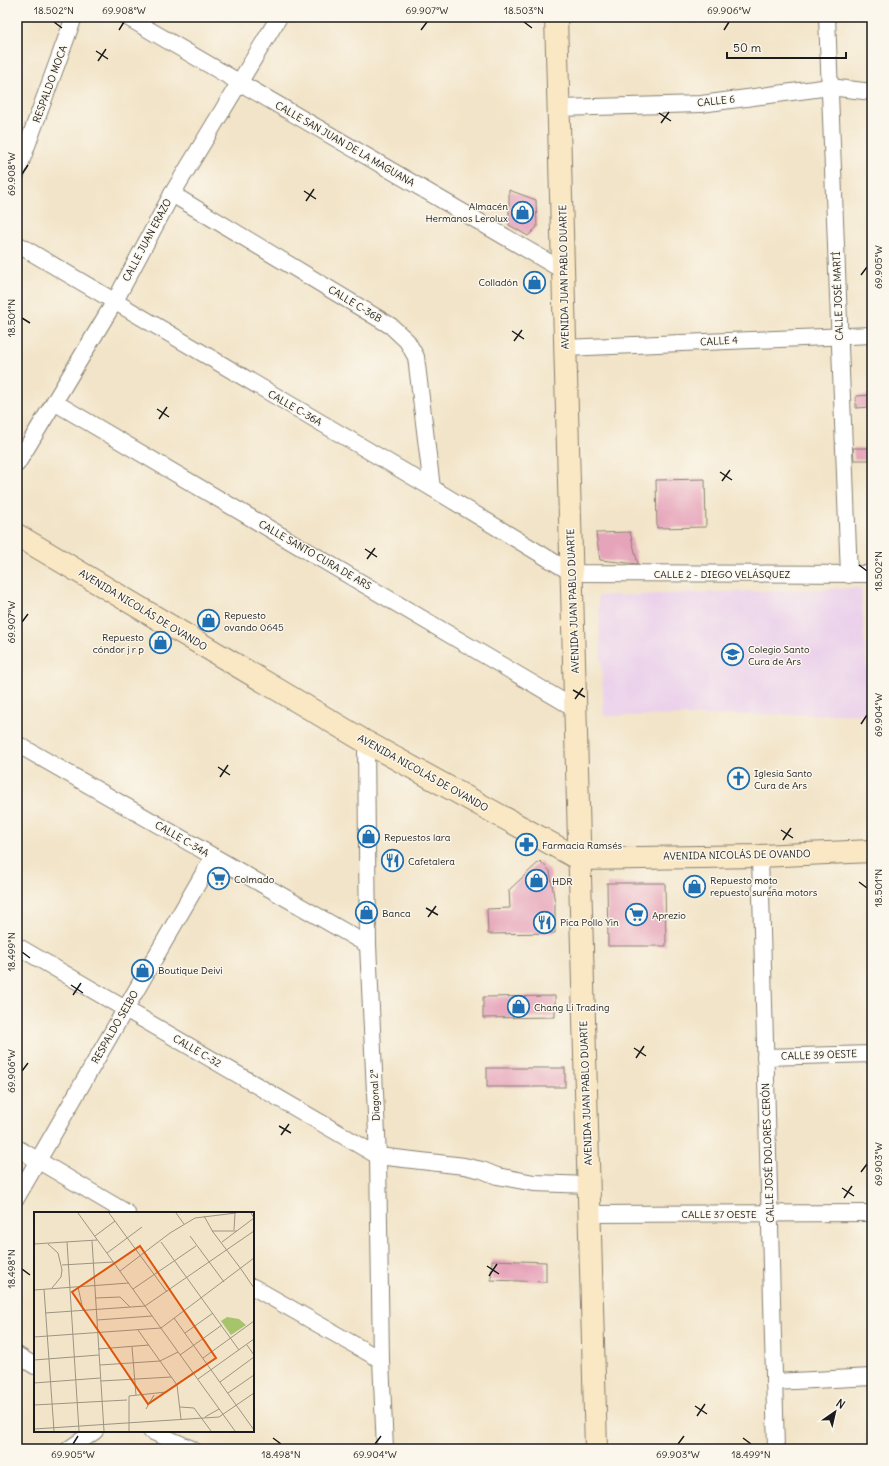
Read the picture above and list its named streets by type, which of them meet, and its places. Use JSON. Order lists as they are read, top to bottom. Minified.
{"streets":{"main road":["AVENIDA JUAN PABLO DUARTE","AVENIDA NICOLÁS DE OVANDO"],"street":["RESPALDO MOCA","CALLE 6","CALLE SAN JUAN DE LA MAGUANA","CALLE JUAN ERAZO","CALLE JOSÉ MARTÍ","CALLE C-36B","CALLE 4","CALLE C-36A","CALLE SANTO CURA DE ARS","CALLE 2 - DIEGO VELÁSQUEZ","CALLE C-34A","RESPALDO SEIBO","CALLE C-32","CALLE 39 OESTE","Diagonal 2ª","CALLE JOSÉ DOLORES CERÓN","CALLE 37 OESTE"]},"crossings":[["CALLE 6","AVENIDA JUAN PABLO DUARTE"],["CALLE 6","CALLE JOSÉ MARTÍ"],["CALLE SAN JUAN DE LA MAGUANA","CALLE JUAN ERAZO"],["CALLE SAN JUAN DE LA MAGUANA","AVENIDA JUAN PABLO DUARTE"],["CALLE JUAN ERAZO","CALLE C-36B"],["CALLE JUAN ERAZO","CALLE C-36A"],["CALLE JUAN ERAZO","CALLE SANTO CURA DE ARS"],["AVENIDA JUAN PABLO DUARTE","CALLE 4"],["AVENIDA JUAN PABLO DUARTE","CALLE C-36A"],["AVENIDA JUAN PABLO DUARTE","CALLE SANTO CURA DE ARS"],["AVENIDA JUAN PABLO DUARTE","CALLE 2 - DIEGO VELÁSQUEZ"],["AVENIDA JUAN PABLO DUARTE","AVENIDA NICOLÁS DE OVANDO"],["AVENIDA JUAN PABLO DUARTE","CALLE 37 OESTE"],["CALLE JOSÉ MARTÍ","CALLE 4"],["CALLE JOSÉ MARTÍ","CALLE 2 - DIEGO VELÁSQUEZ"],["CALLE C-36B","CALLE C-36A"],["CALLE C-36A","CALLE 2 - DIEGO VELÁSQUEZ"],["AVENIDA NICOLÁS DE OVANDO","Diagonal 2ª"],["AVENIDA NICOLÁS DE OVANDO","CALLE JOSÉ DOLORES CERÓN"],["CALLE C-34A","RESPALDO SEIBO"],["CALLE C-34A","Diagonal 2ª"],["RESPALDO SEIBO","CALLE C-32"],["CALLE C-32","Diagonal 2ª"],["CALLE 39 OESTE","CALLE JOSÉ DOLORES CERÓN"],["CALLE JOSÉ DOLORES CERÓN","CALLE 37 OESTE"]],"places":{"shop":["Almacén Hermanos Lerolux","Colladón","Repuesto ovando 0645","Repuesto cóndor j r p","Repuestos lara","HDR","Repuesto moto repuesto sureña motors","Banca","Boutique Deivi","Chang Li Trading"],"school or university":["Colegio Santo Cura de Ars"],"church":["Iglesia Santo Cura de Ars"],"pharmacy":["Farmacia Ramsés"],"restaurant":["Cafetalera","Pica Pollo Yin"],"supermarket":["Colmado","Aprezio"]},"scale_bar":"50 m","north":"top right","coordinates":["18.502°N","69.908°W","69.907°W","18.503°N","69.906°W","69.905°W","18.501°N","69.904°W","18.499°N","69.903°W","18.498°N"]}
